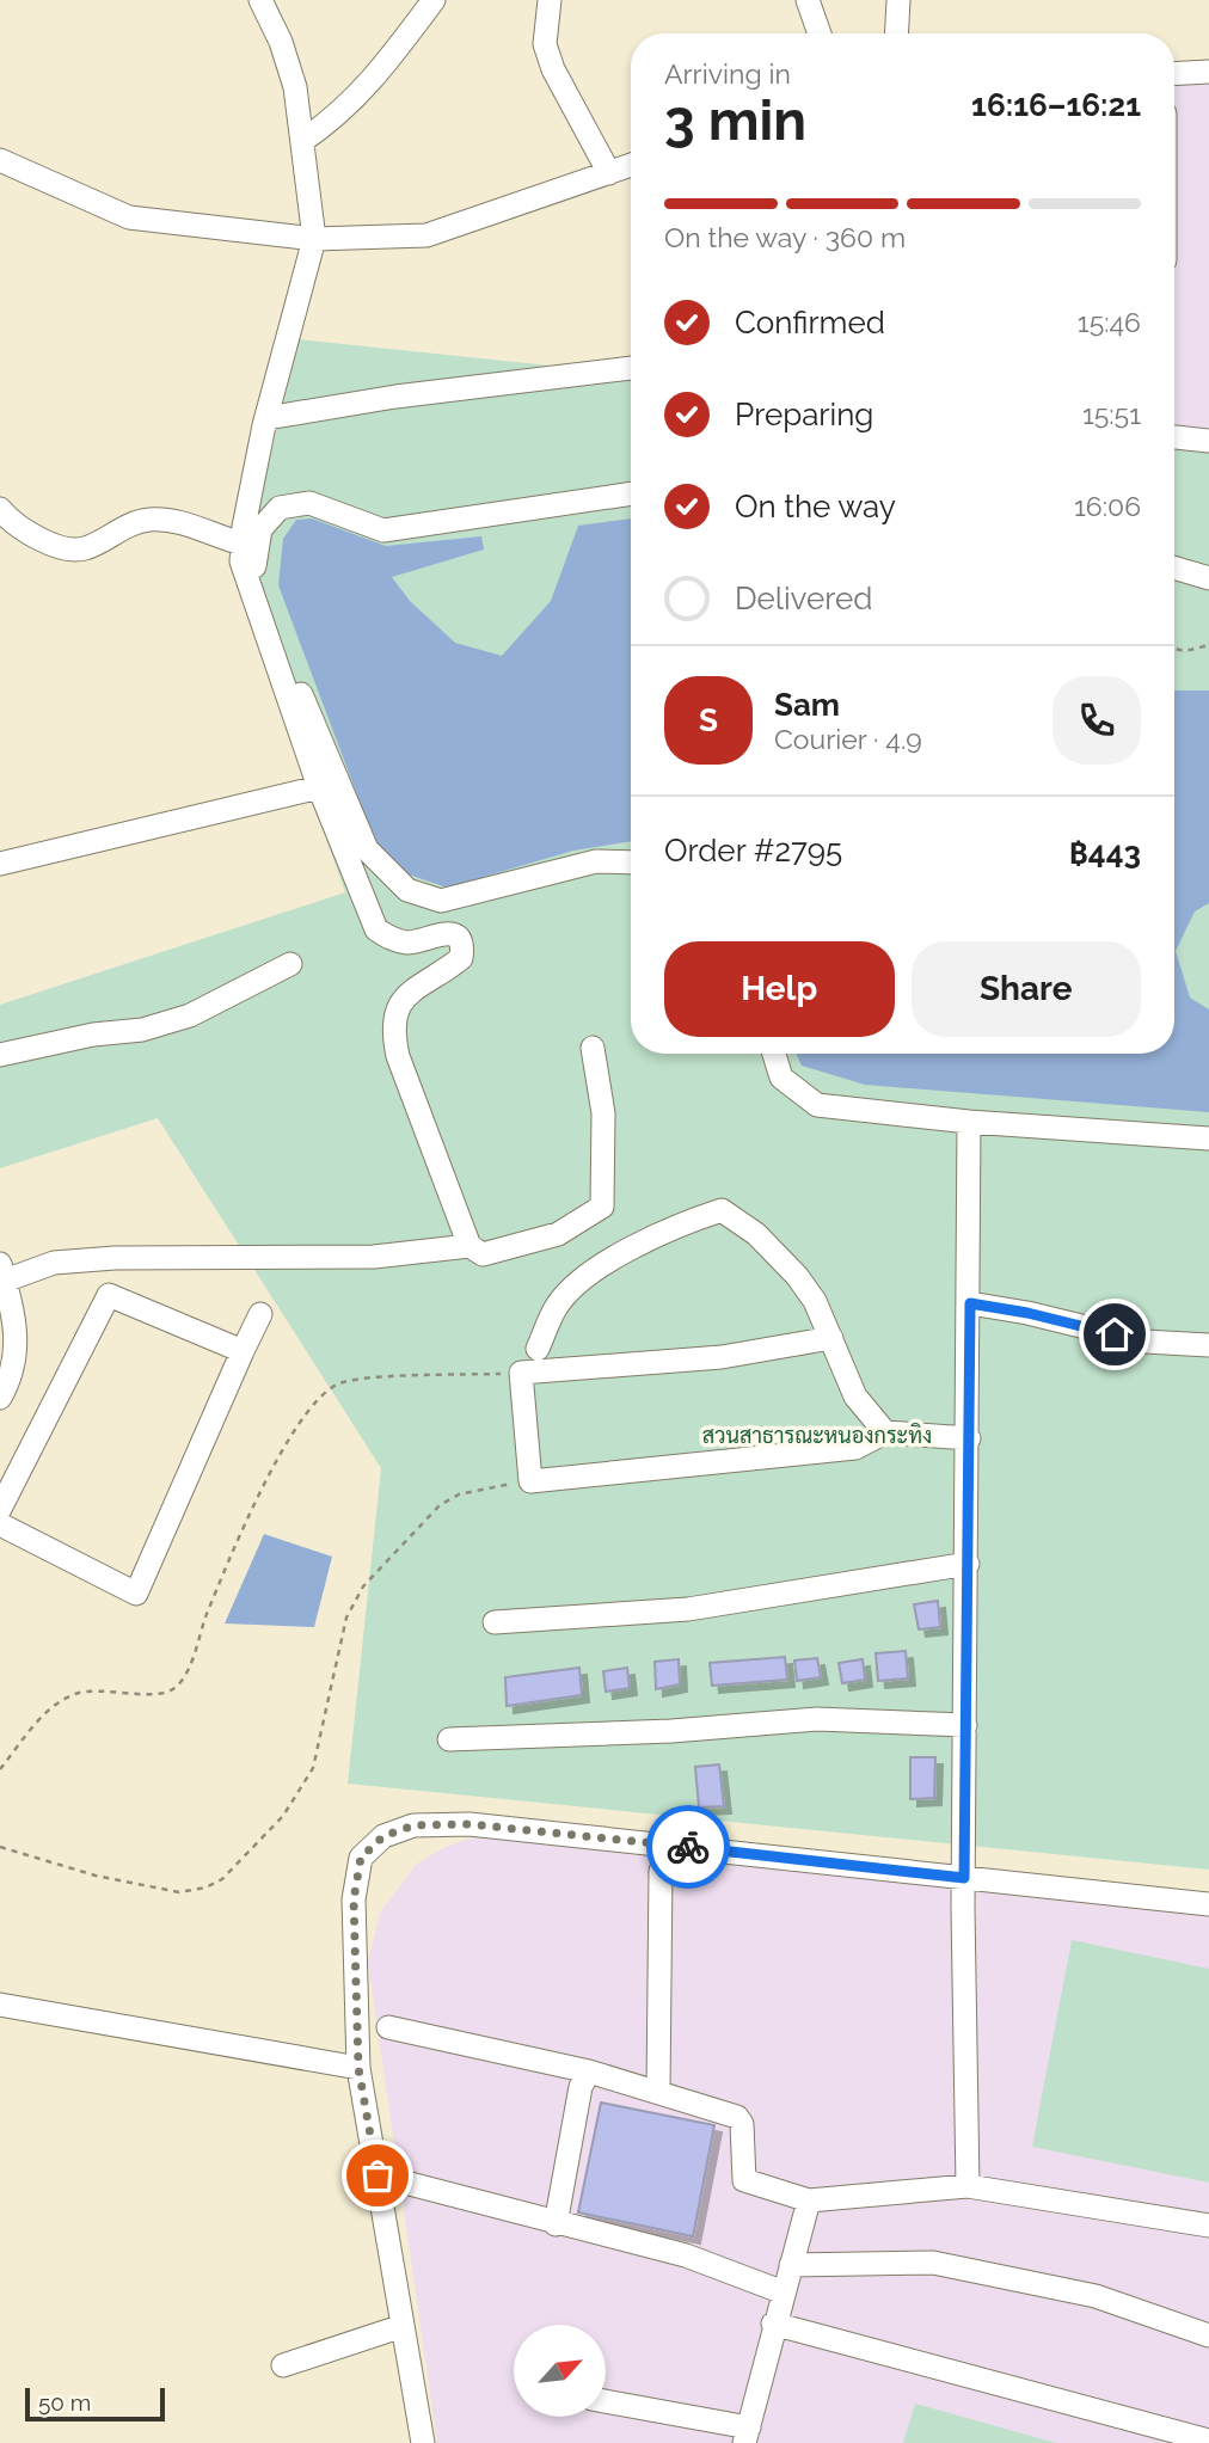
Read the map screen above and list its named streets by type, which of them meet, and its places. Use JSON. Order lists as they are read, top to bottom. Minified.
{"parks":["สวนสาธารณะหนองกระทิง"],"scale_bar":"50 m","north":"top right","page":{"heading":["3 min","Arriving in","16:16–16:21"],"panel":["Sam","Courier · 4.9","Order #2795","฿443"],"bar":"On the way · 360 m","list":[["Confirmed","15:46"],["Preparing","15:51"],["On the way","16:06"],"Delivered"],"round":"S","buttons":["Help","Share"],"scale":"50 m"}}
